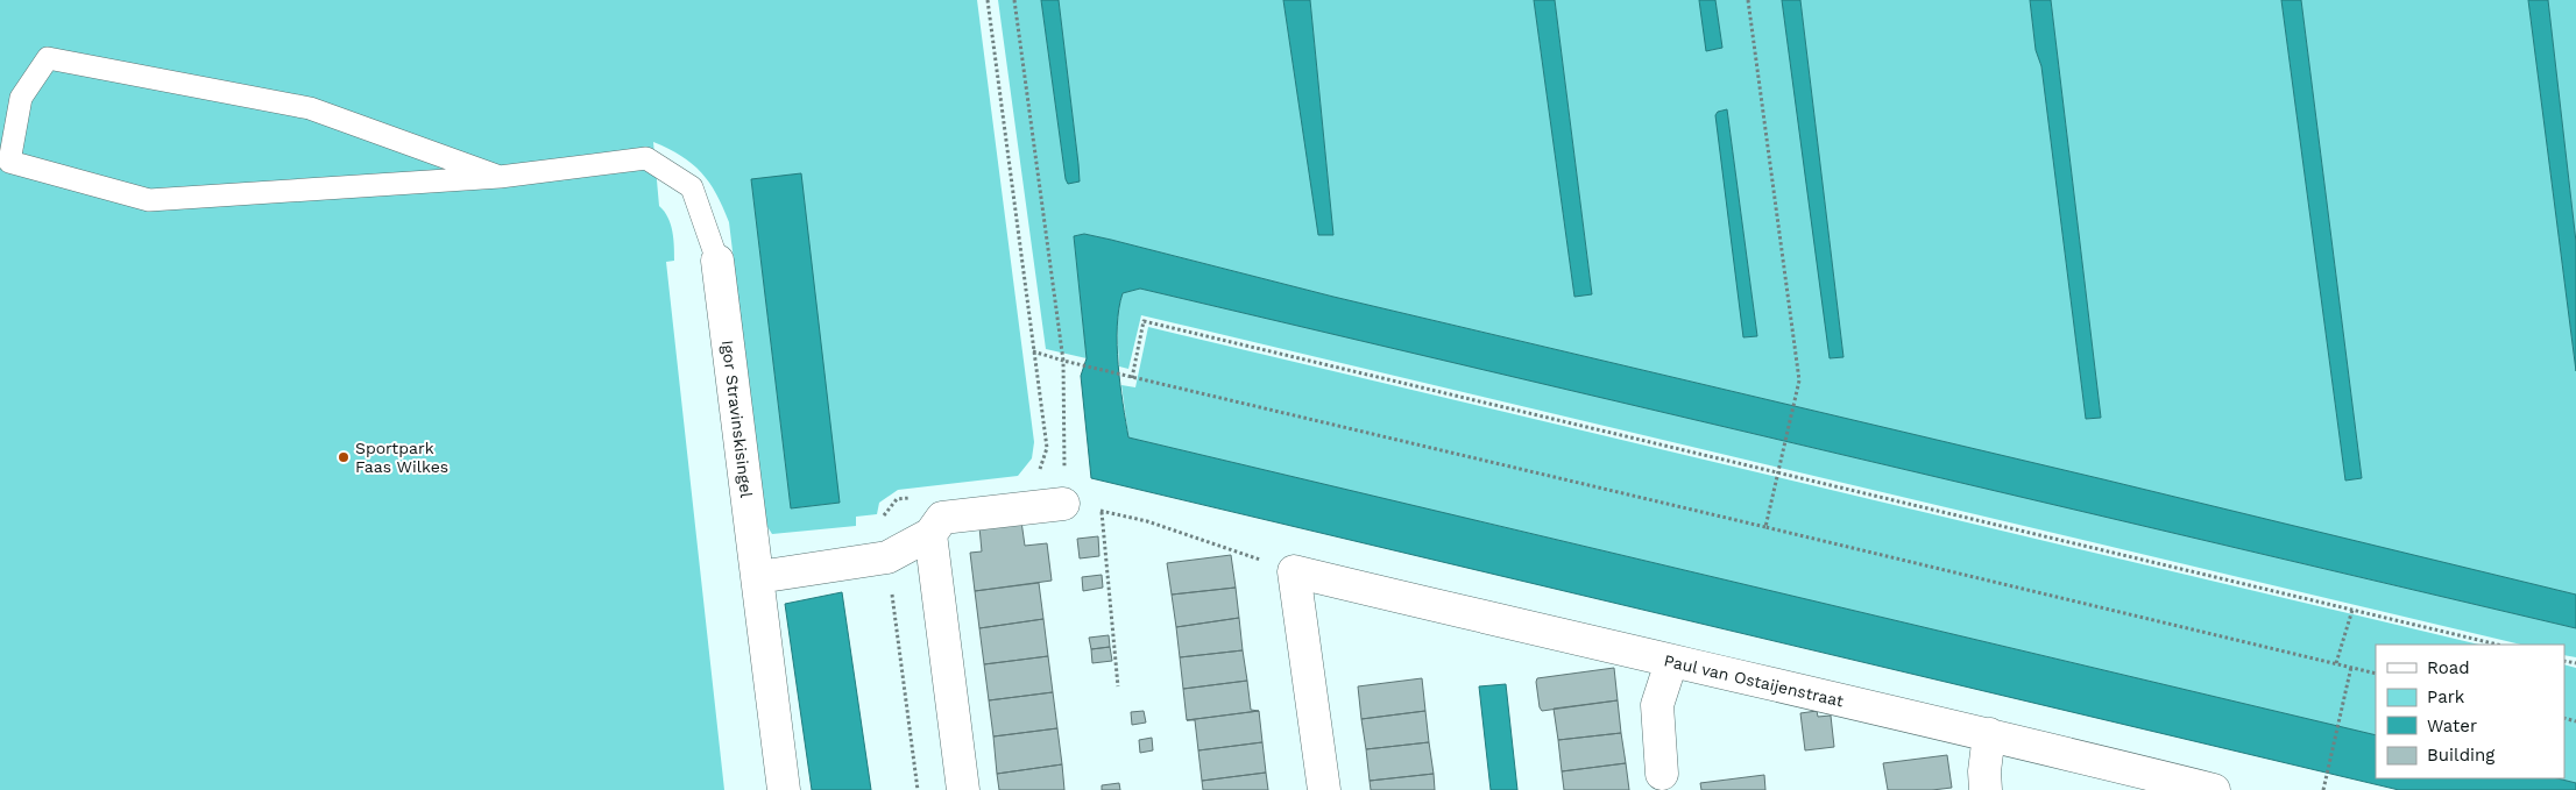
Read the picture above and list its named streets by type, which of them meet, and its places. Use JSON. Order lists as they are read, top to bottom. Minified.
{"streets":{"street":["Igor Stravinskisingel","Paul van Ostaijenstraat"]},"places":["Sportpark Faas Wilkes"],"legend":["Road","Park","Water","Building"]}
